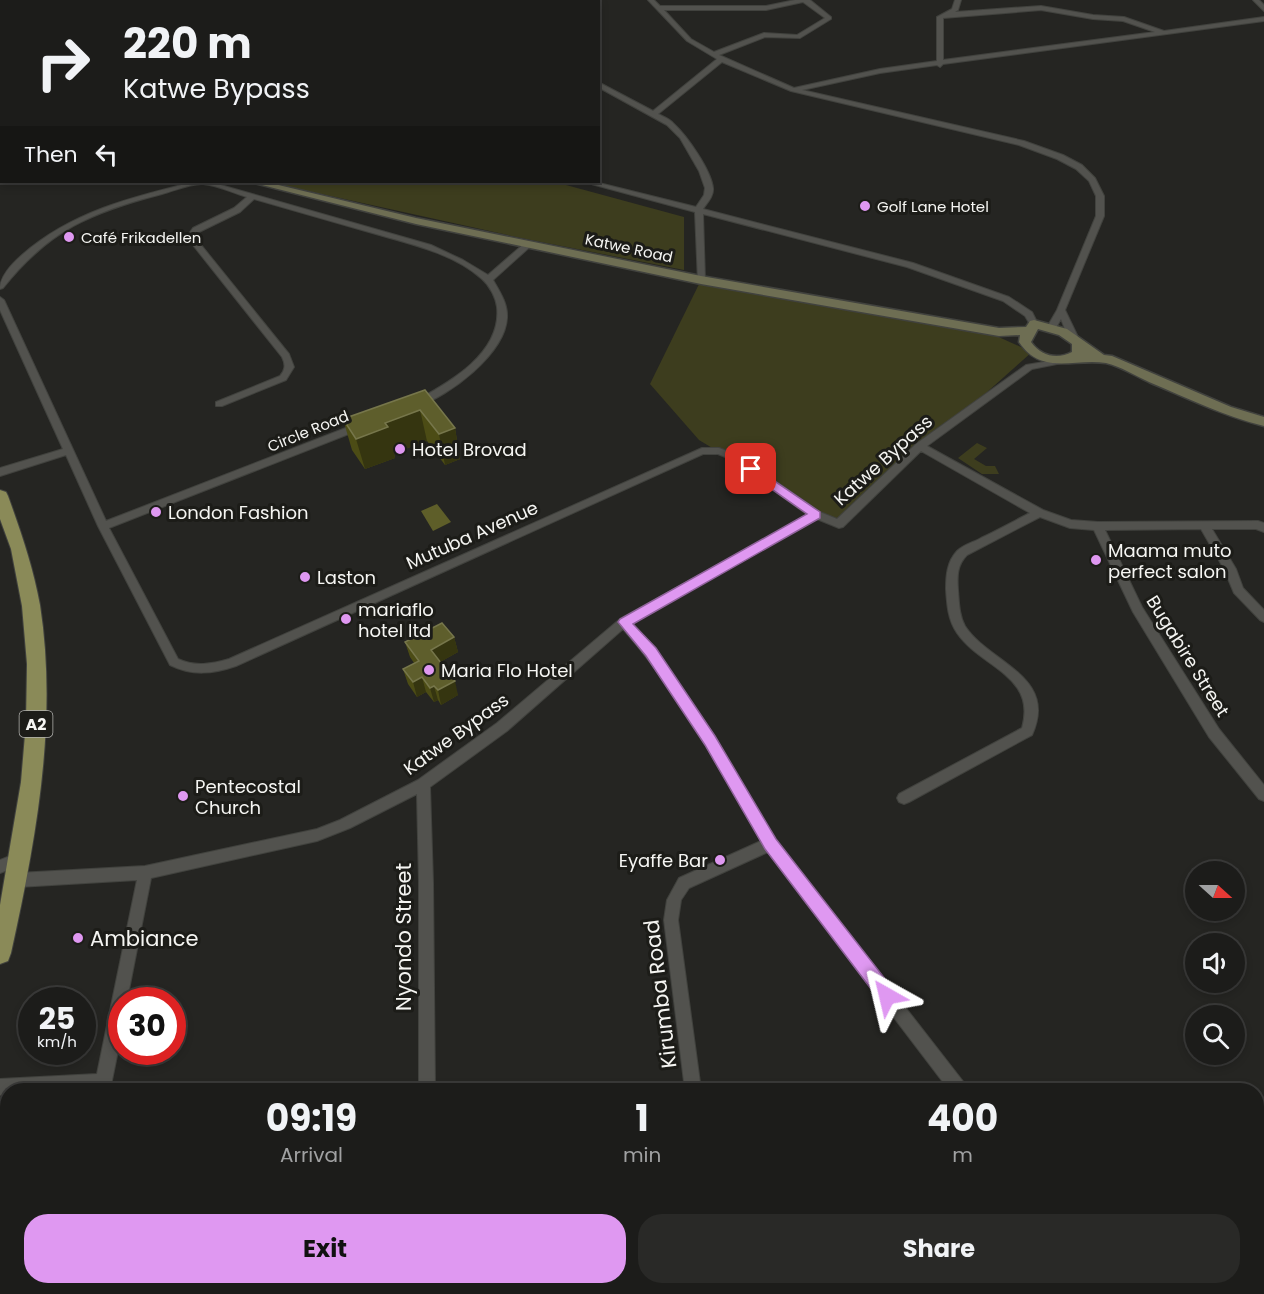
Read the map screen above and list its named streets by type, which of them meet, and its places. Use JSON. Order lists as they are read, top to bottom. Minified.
{"streets":{"main road":["A2"],"street":["Katwe Road","Circle Road","Katwe Bypass","Mutuba Avenue","Bugabire Street","Nyondo Street","Kirumba Road"]},"crossings":[["Katwe Road","Katwe Bypass"],["Circle Road","Mutuba Avenue"],["Katwe Bypass","Mutuba Avenue"],["Katwe Bypass","A2"],["Katwe Bypass","Nyondo Street"]],"places":["Golf Lane Hotel","Café Frikadellen","Hotel Brovad","London Fashion","Maama muto perfect salon","Laston","mariaflo hotel ltd","Maria Flo Hotel","Pentecostal Church","Eyaffe Bar","Ambiance"],"north":"right","page":{"turn":["220 m","Katwe Bypass"],"then":"Then","speed":"25 km/h","limit":"30","eta":["09:19","Arrival","1","min","400","m"],"buttons":["Exit","Share"]}}
